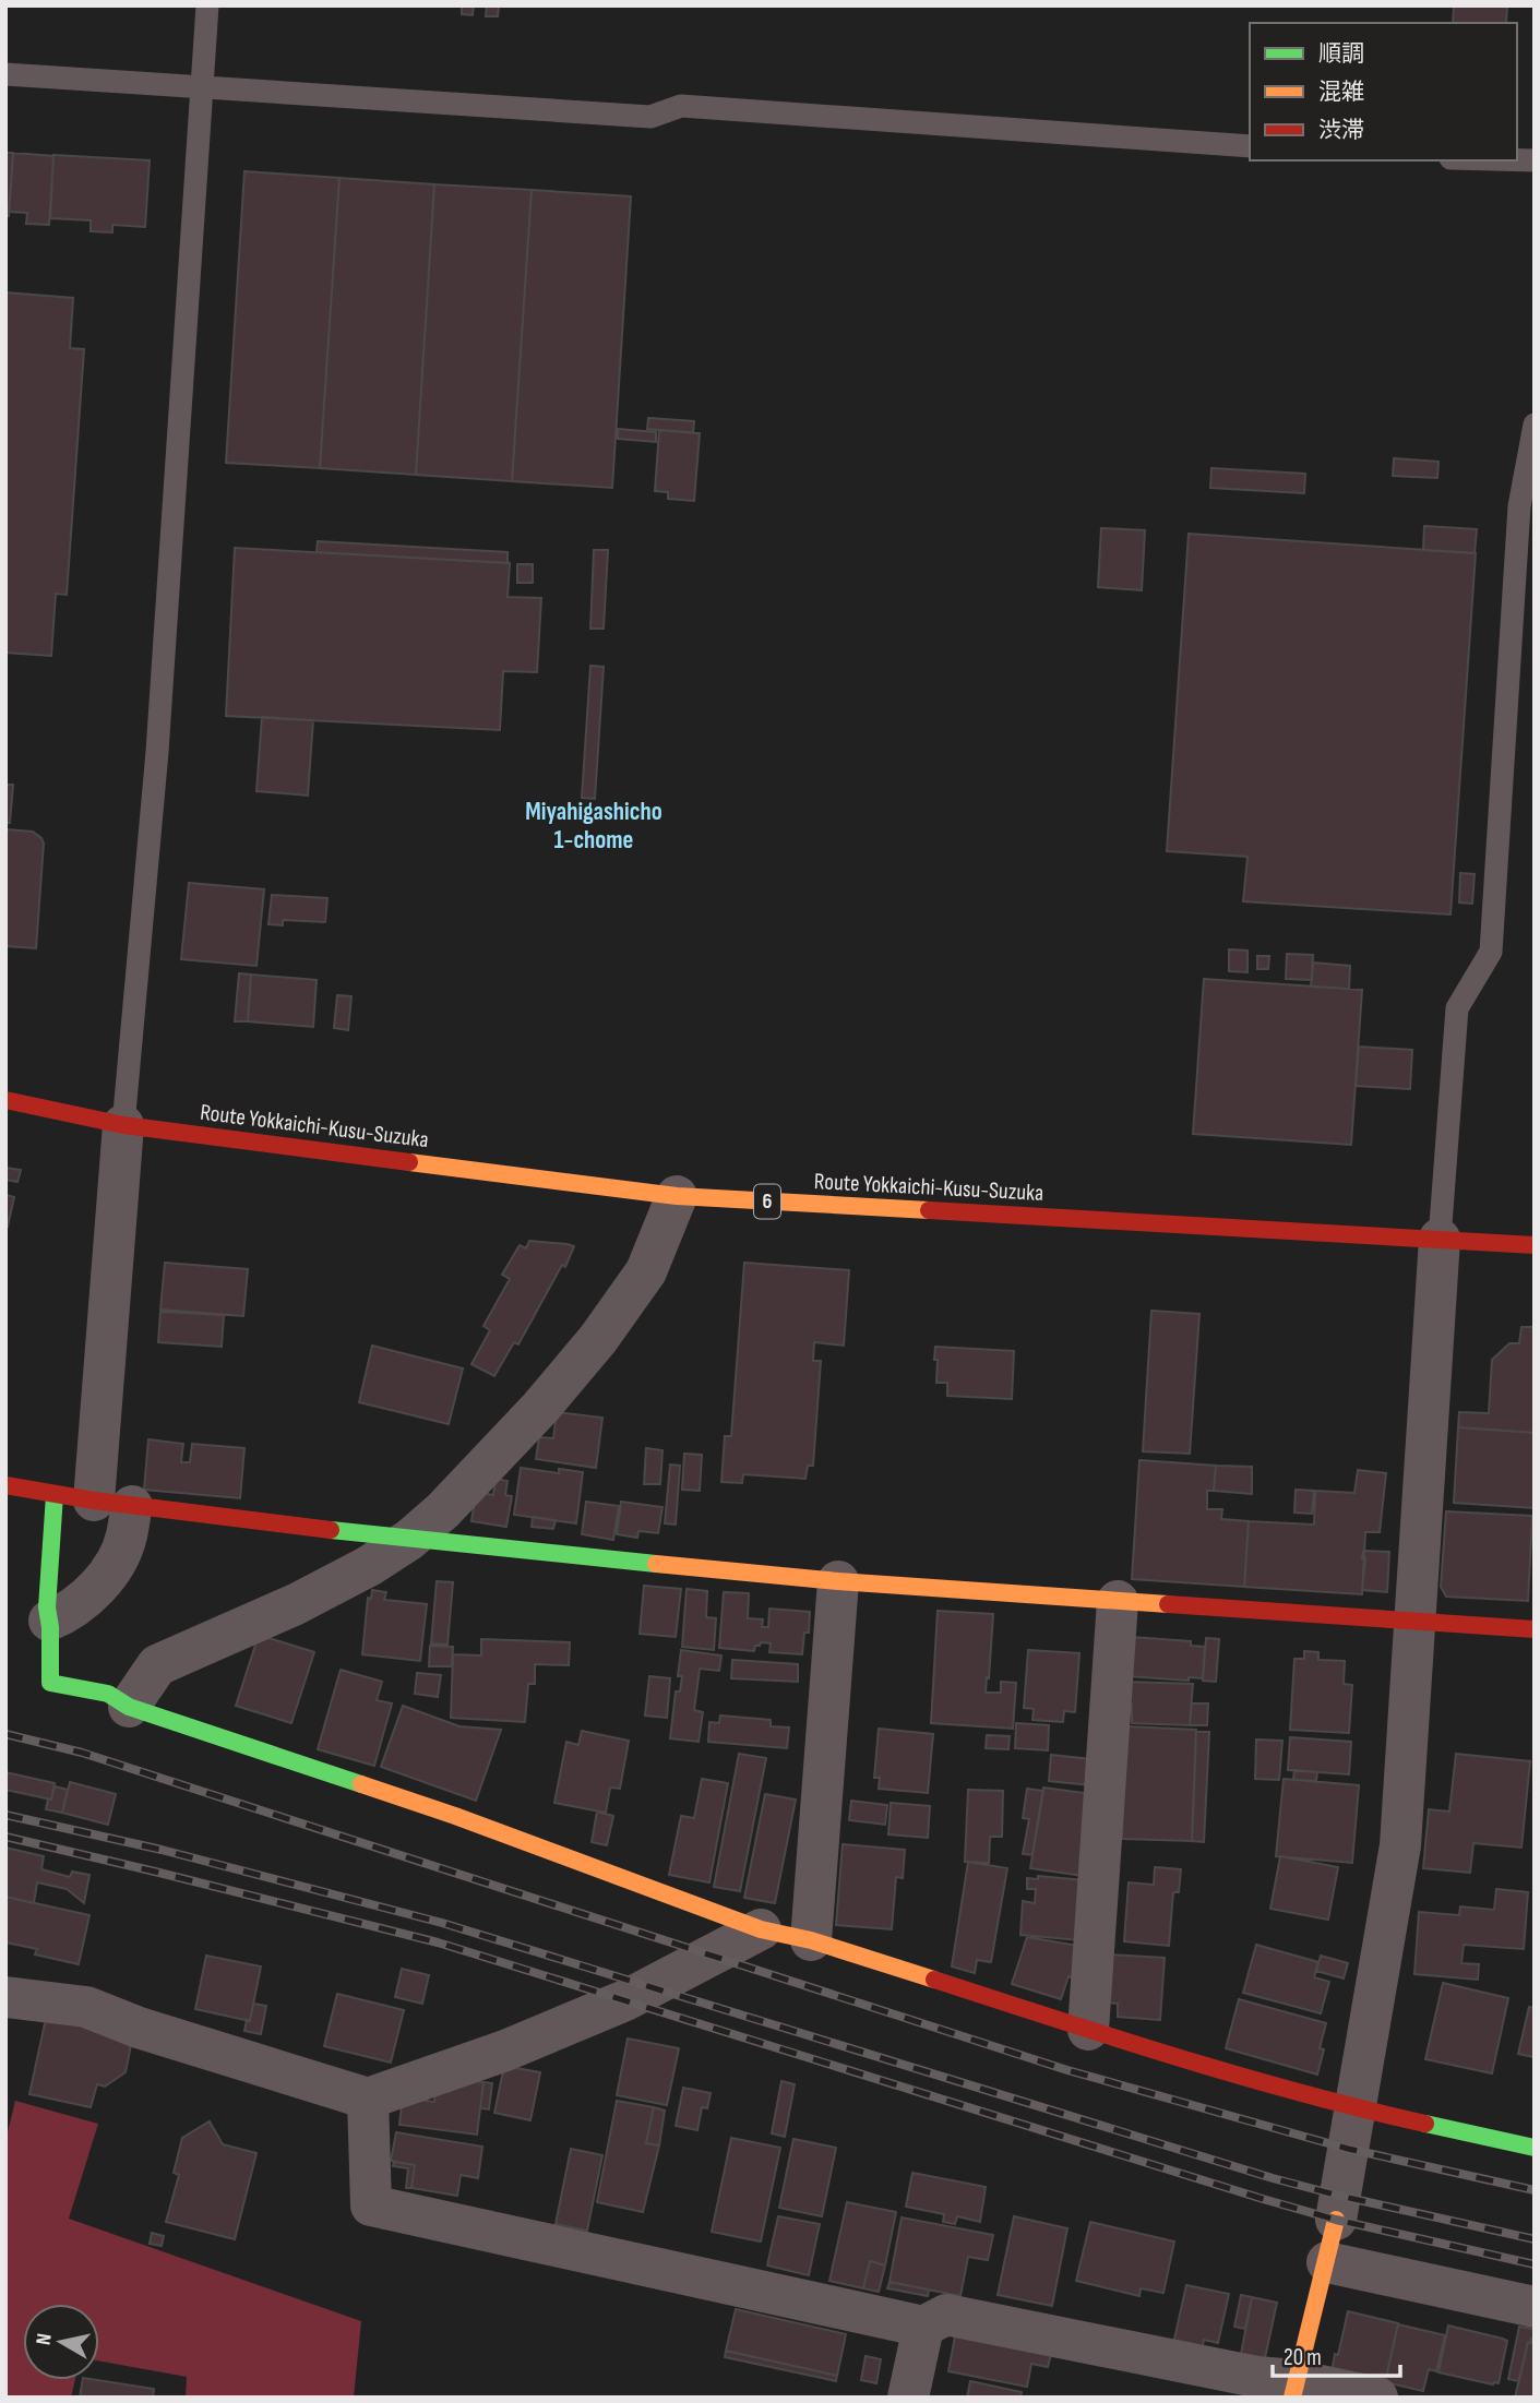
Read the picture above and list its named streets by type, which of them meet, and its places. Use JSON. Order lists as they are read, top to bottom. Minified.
{"streets":{"street":["Route Yokkaichi-Kusu-Suzuka","6"]},"districts":["Miyahigashicho 1-chome"],"legend":["順調","混雑","渋滞"],"scale_bar":"20 m","north":"left"}
